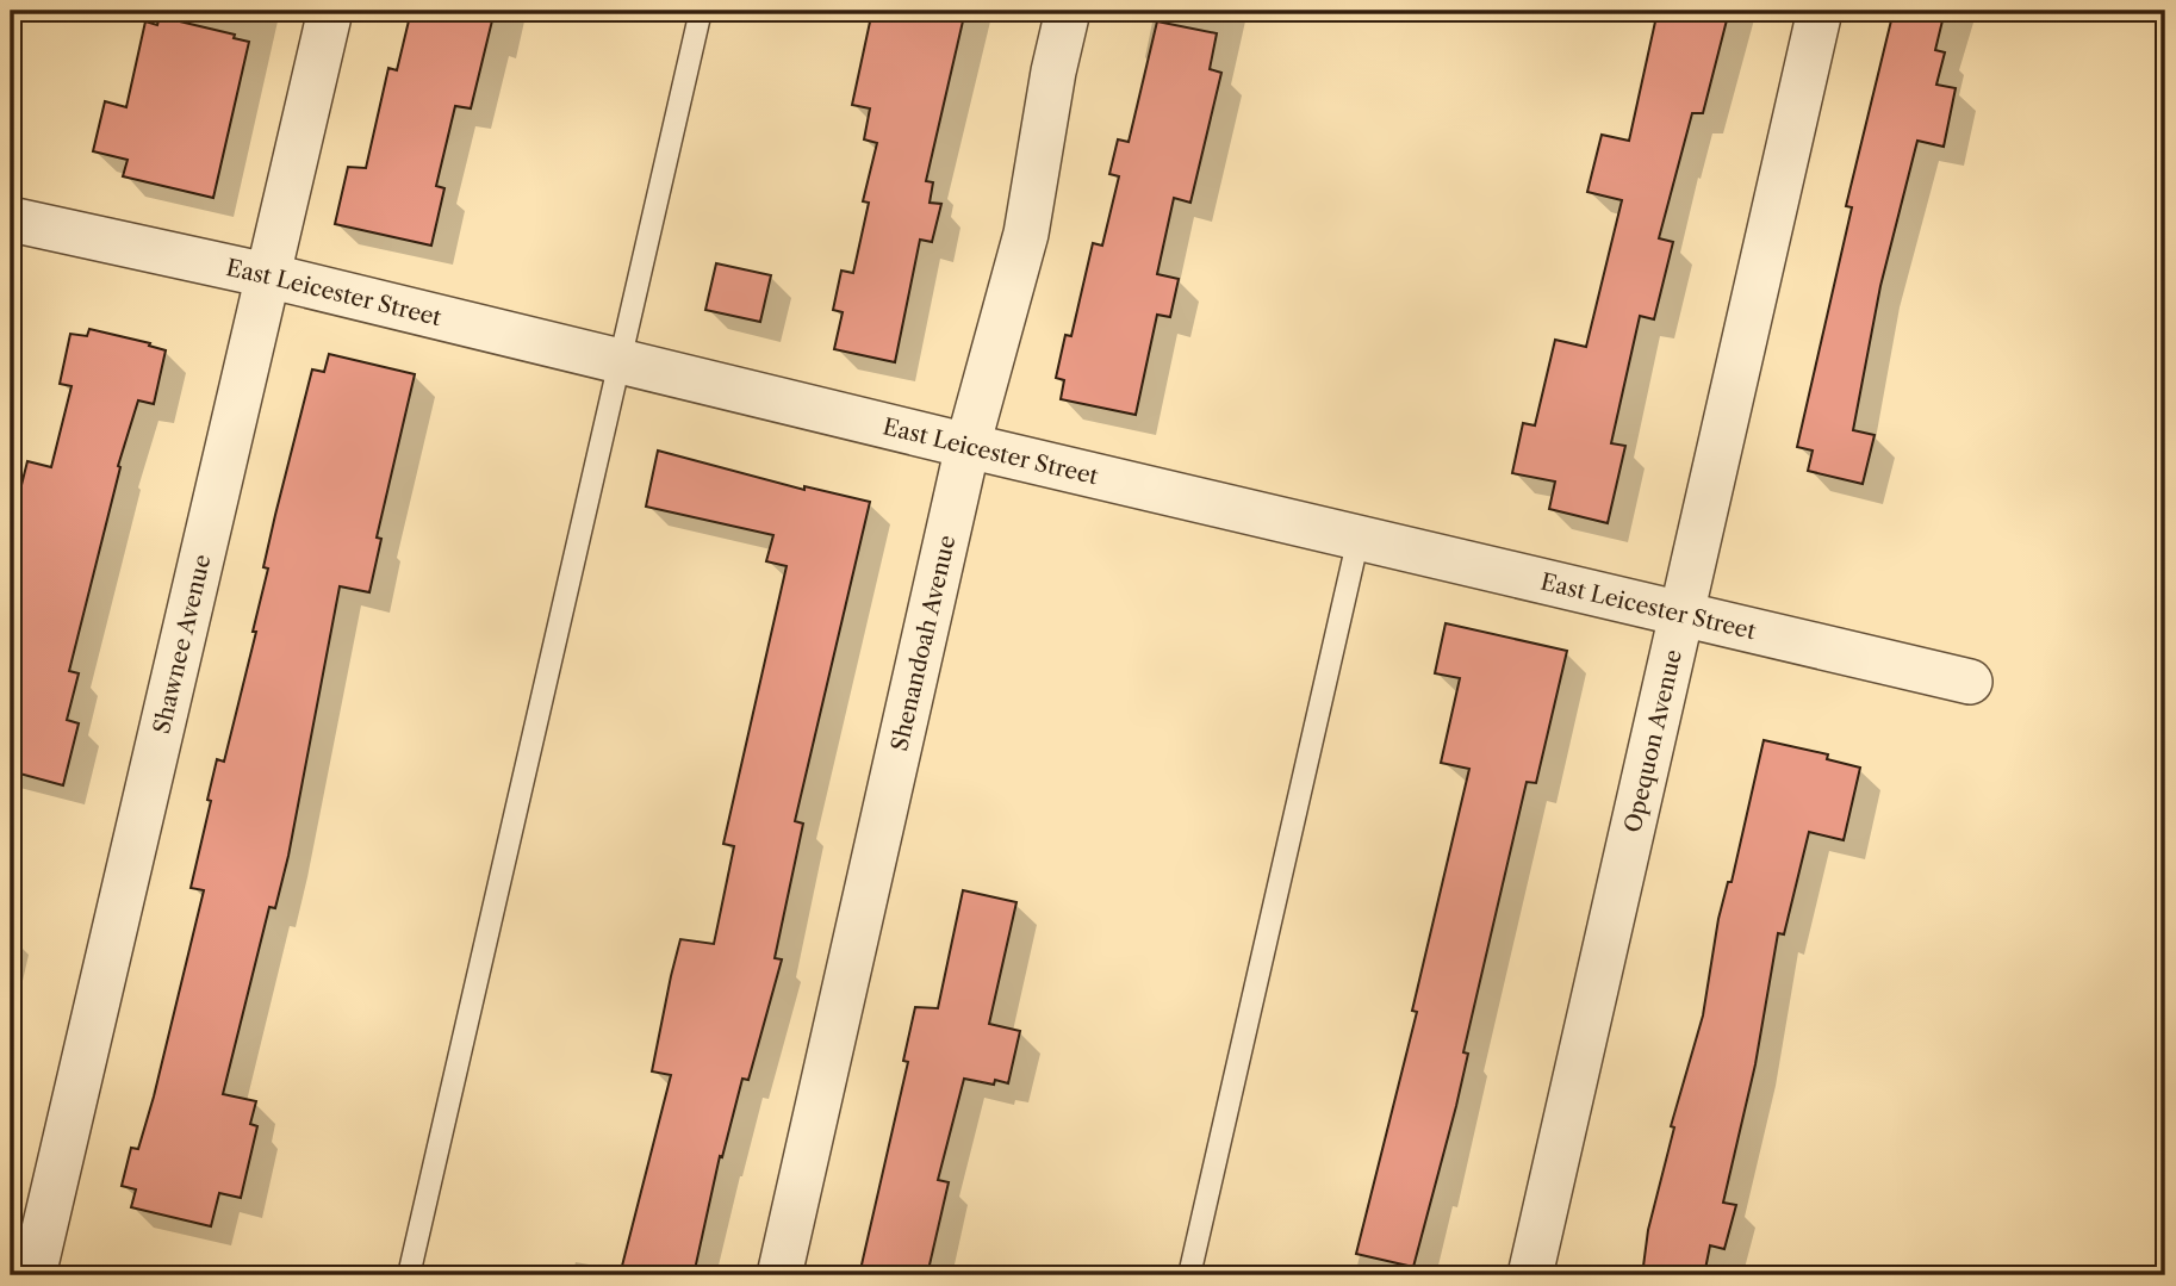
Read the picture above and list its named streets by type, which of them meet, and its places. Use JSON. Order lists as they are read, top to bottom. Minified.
{"streets":{"street":["East Leicester Street","Shawnee Avenue","Shenandoah Avenue","Opequon Avenue"]},"crossings":[["East Leicester Street","Shawnee Avenue"],["East Leicester Street","Shenandoah Avenue"],["East Leicester Street","Opequon Avenue"]]}
